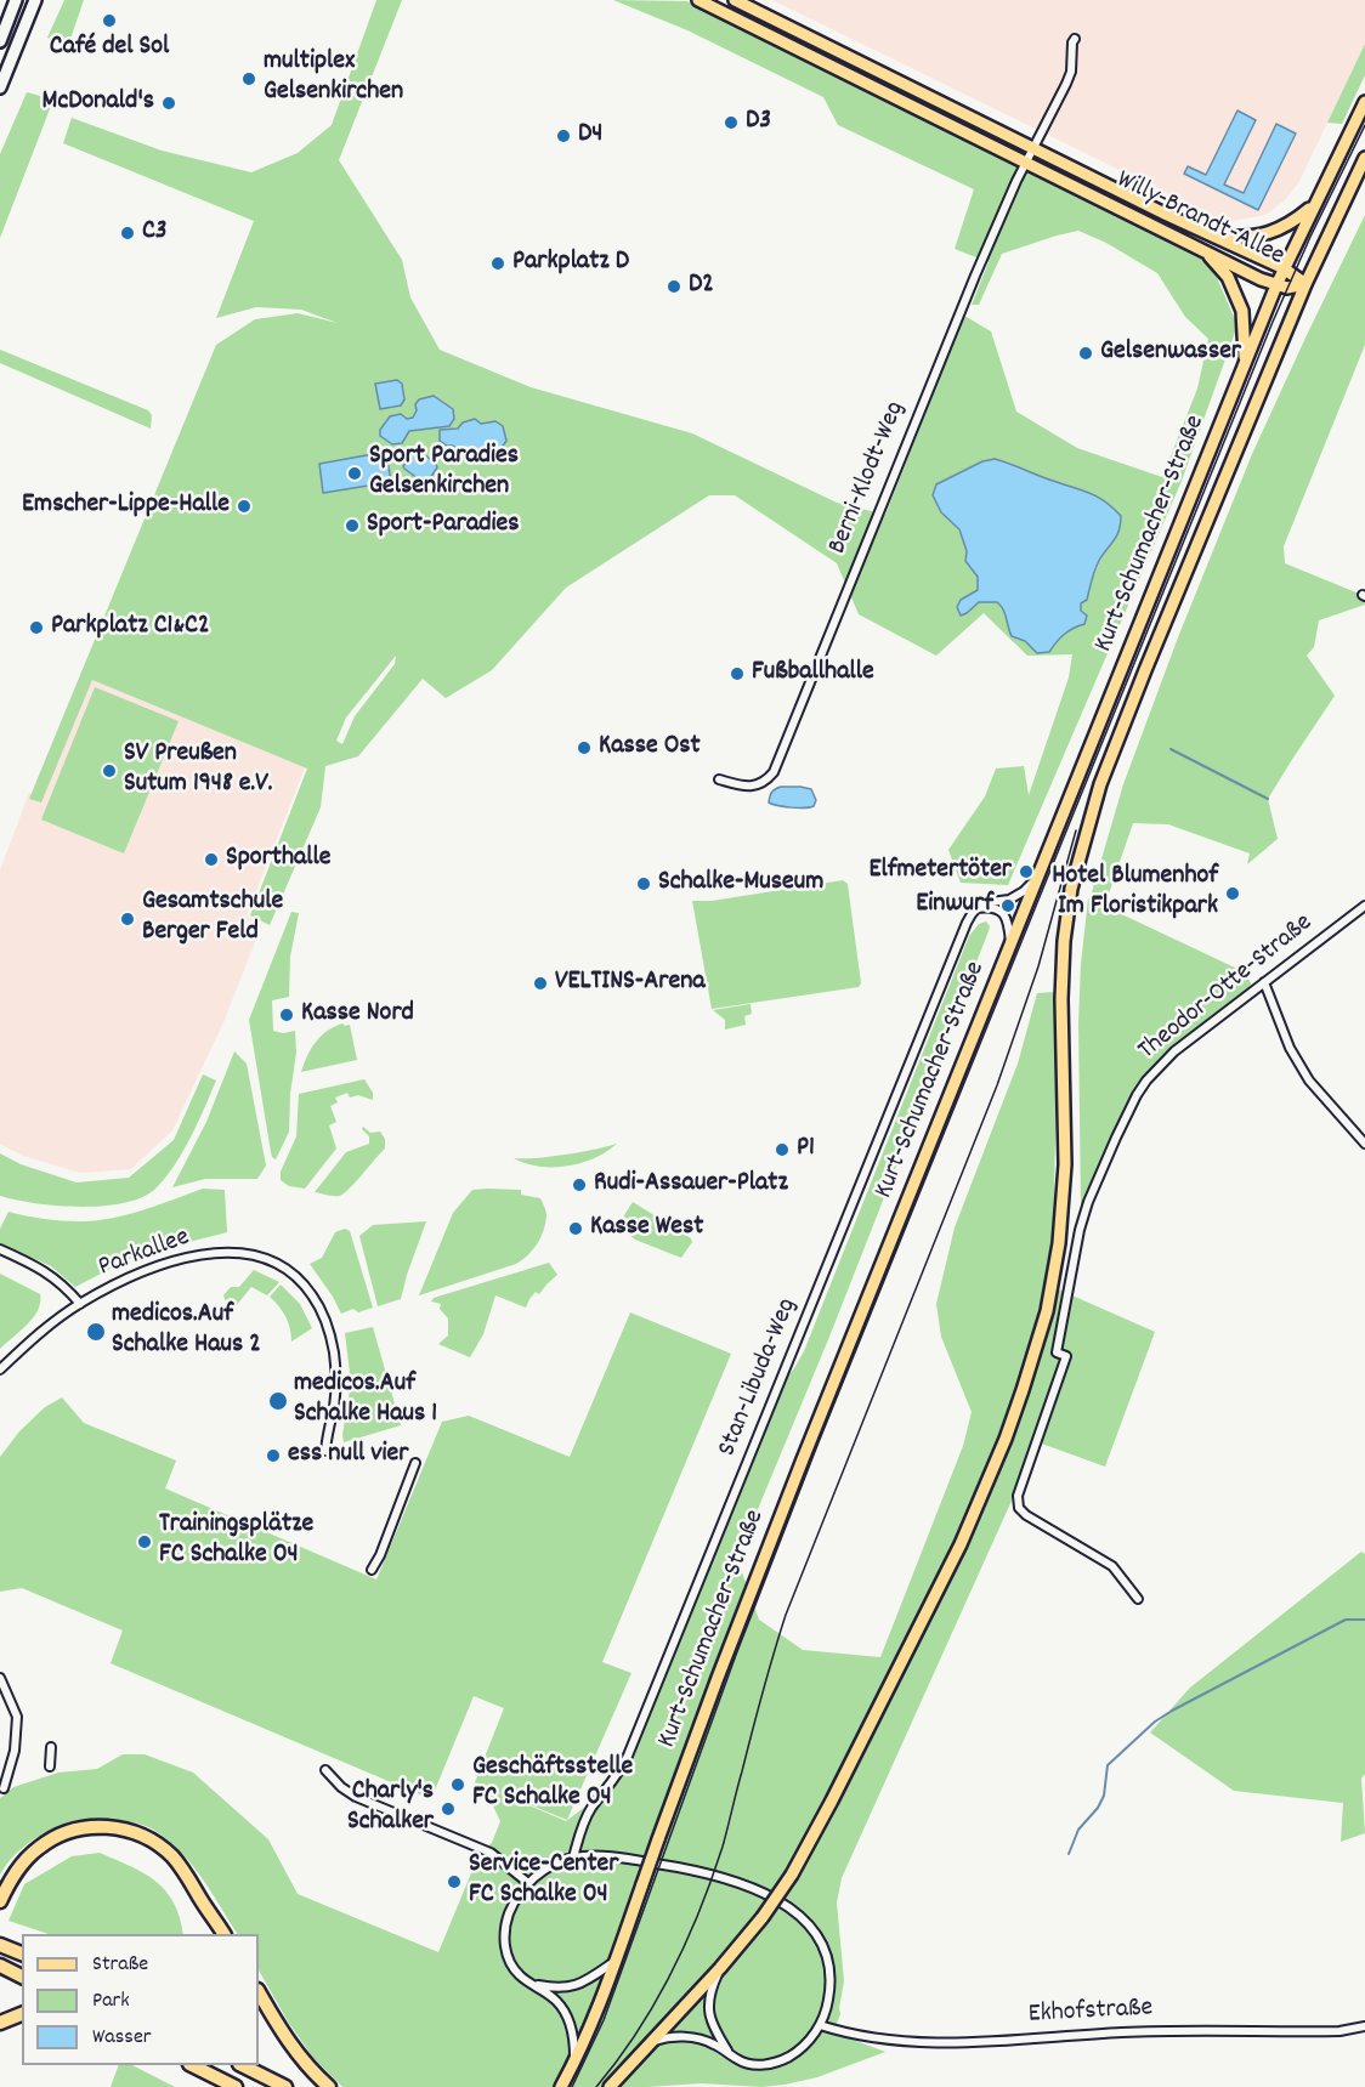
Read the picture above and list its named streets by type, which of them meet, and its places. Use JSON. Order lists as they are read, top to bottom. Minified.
{"streets":{"main road":["Willy-Brandt-Allee","Kurt-Schumacher-Straße"],"street":["Berni-Klodt-Weg","Theodor-Otte-Straße","Parkallee","Stan-Libuda-Weg","Ekhofstraße"]},"crossings":[["Willy-Brandt-Allee","Berni-Klodt-Weg"],["Willy-Brandt-Allee","Kurt-Schumacher-Straße"]],"places":["Café del Sol","multiplex Gelsenkirchen","McDonald's","D3","D4","C3","Parkplatz D","D2","Gelsenwasser","Sport Paradies Gelsenkirchen","Emscher-Lippe-Halle","Sport-Paradies","Parkplatz C1&C2","Fußballhalle","Kasse Ost","SV Preußen Sutum 1948 e.V.","Sporthalle","Elfmetertöter","Schalke-Museum","Hotel Blumenhof Im Floristikpark","Einwurf","Gesamtschule Berger Feld","VELTINS-Arena","Kasse Nord","P1","Rudi-Assauer-Platz","Kasse West","medicos.Auf Schalke Haus 2","medicos.Auf Schalke Haus 1","ess null vier","Trainingsplätze FC Schalke 04","Geschäftsstelle FC Schalke 04","Charly's Schalker","Service-Center FC Schalke 04"],"legend":["Straße","Park","Wasser"]}
